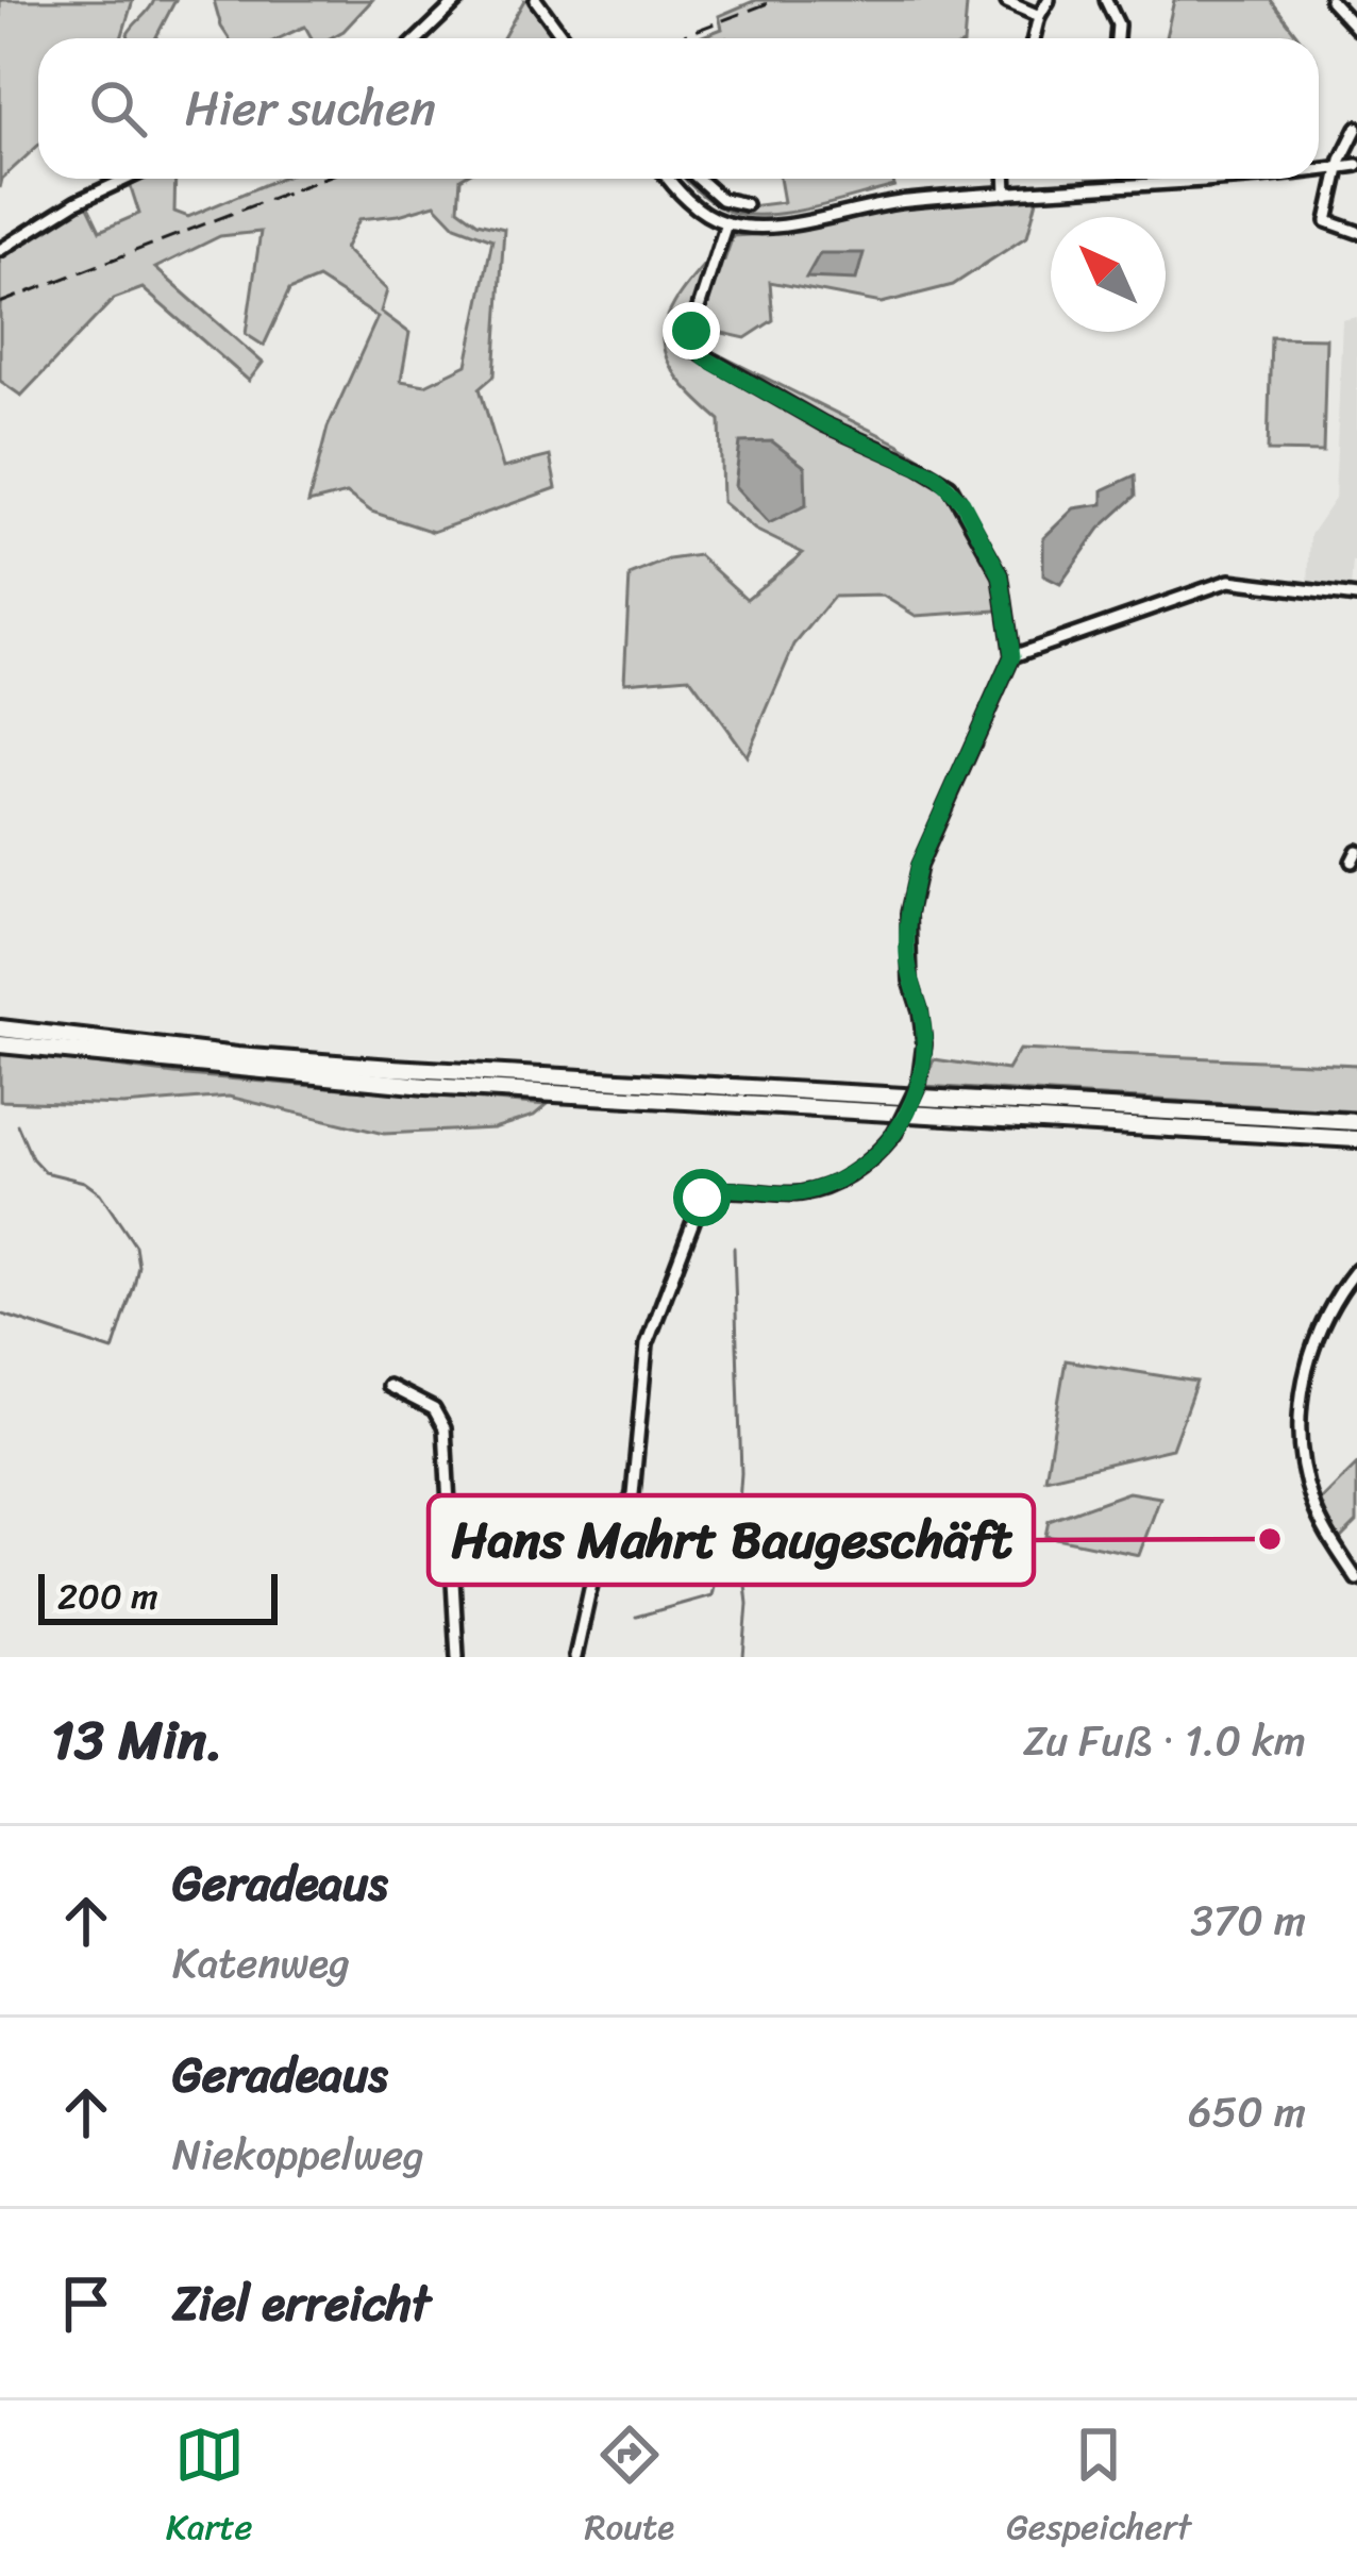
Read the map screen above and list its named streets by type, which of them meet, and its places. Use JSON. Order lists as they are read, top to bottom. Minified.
{"places":["Hans Mahrt Baugeschäft"],"scale_bar":"200 m","north":"top left","page":{"search":"Hier suchen","scale":"200 m","heading":["13 Min.","Zu Fuß · 1.0 km"],"list":[["Geradeaus","Katenweg","370 m"],["Geradeaus","Niekoppelweg","650 m"],"Ziel erreicht"],"nav":["Karte","Route","Gespeichert"]}}
